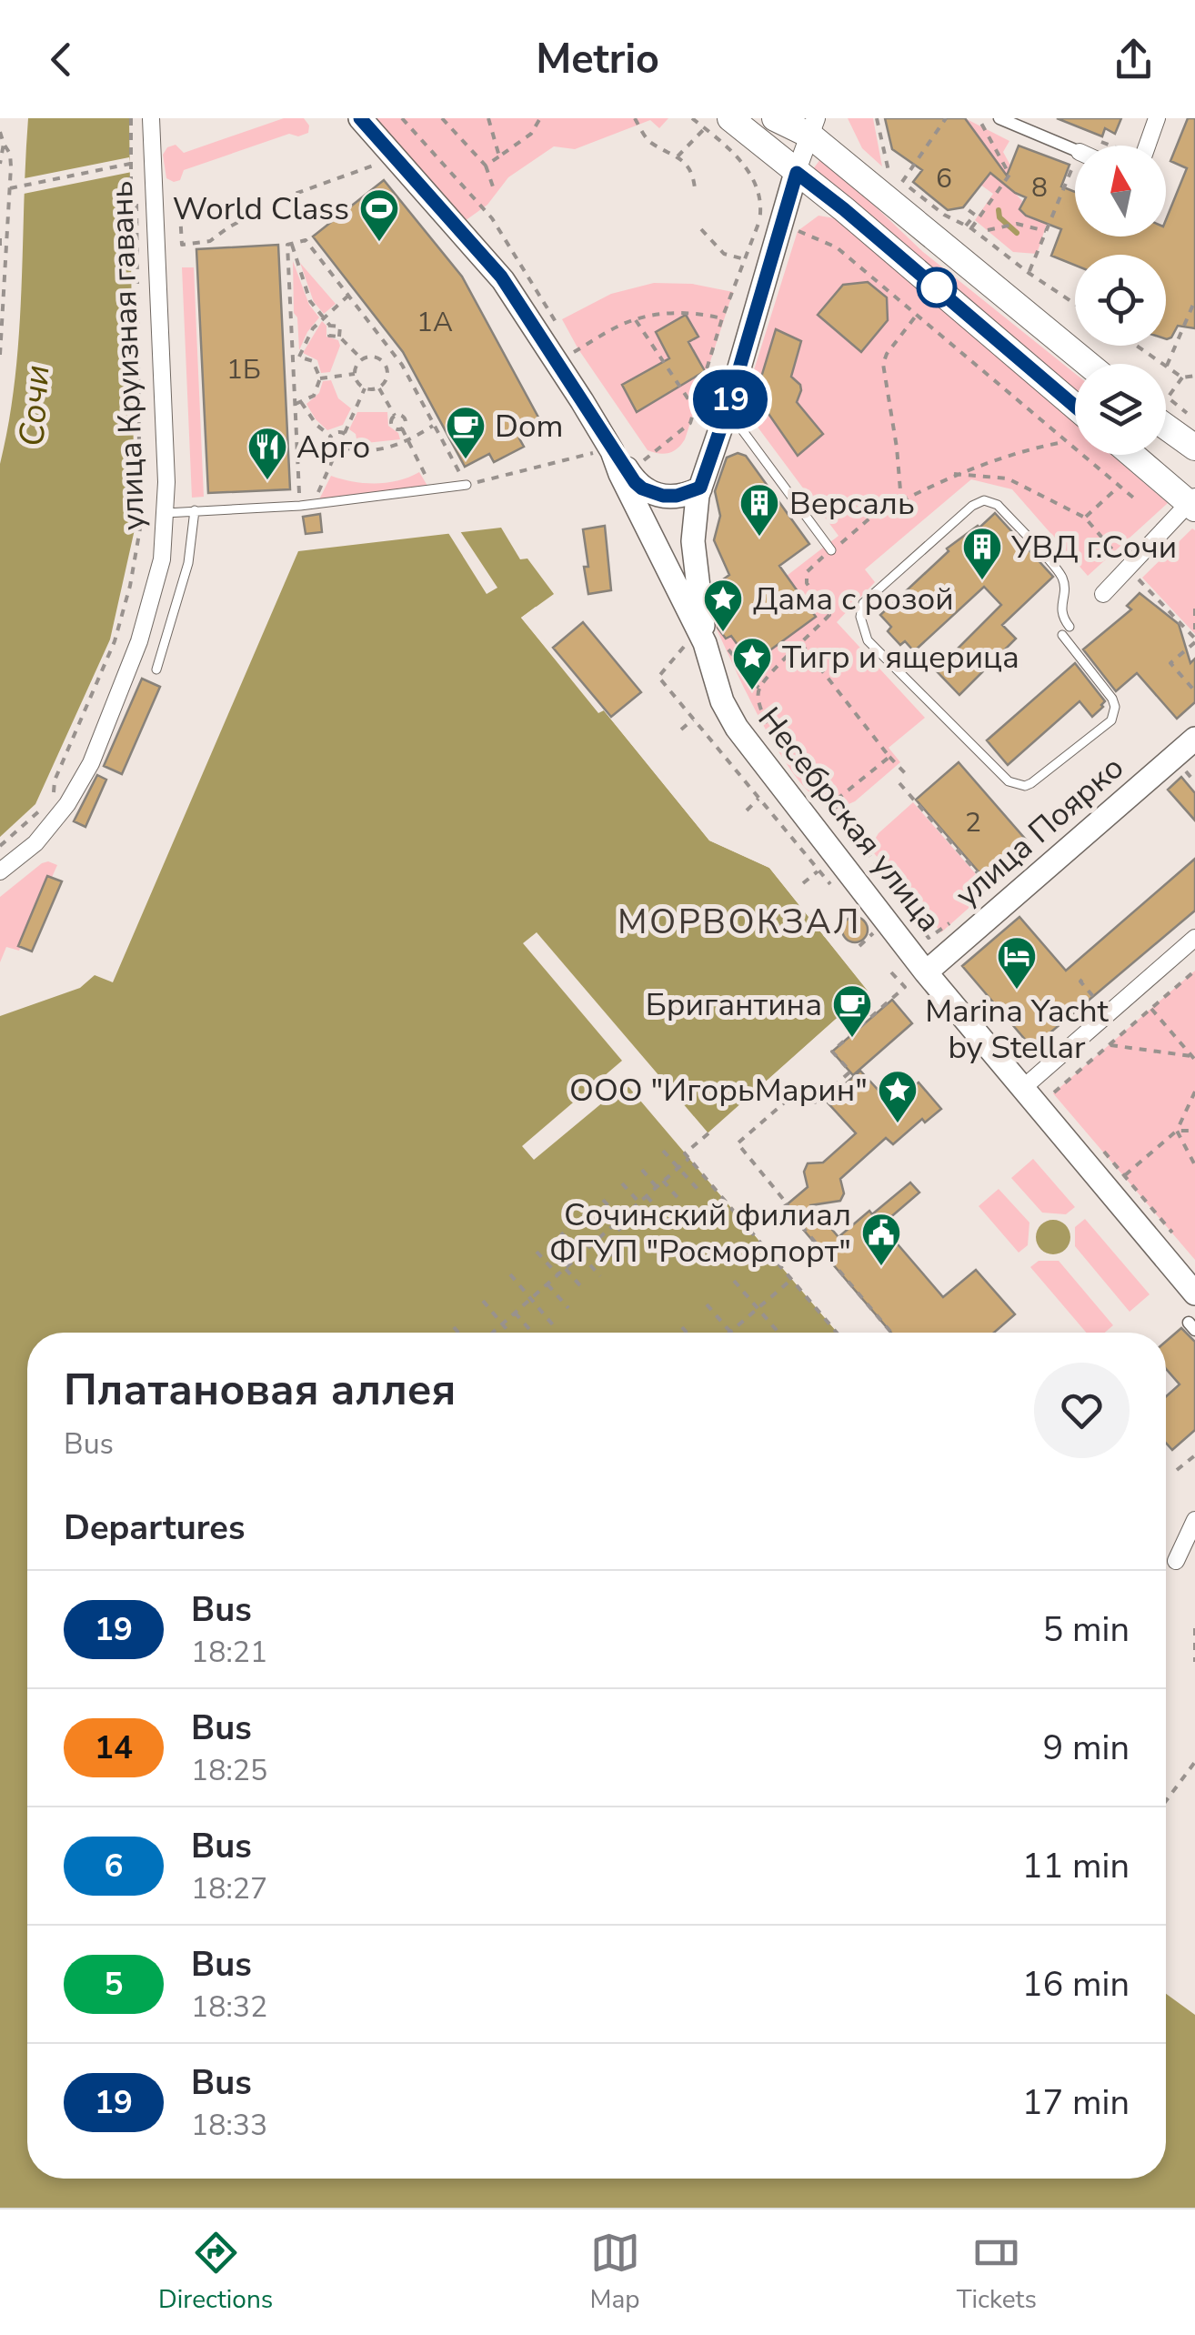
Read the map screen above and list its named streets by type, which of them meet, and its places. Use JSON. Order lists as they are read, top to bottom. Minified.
{"streets":{"main road":["Несебрская улица","улица Поярко"],"street":["улица Круизная гавань"]},"crossings":[["Несебрская улица","улица Поярко"]],"districts":["МОРВОКЗАЛ"],"water":["Сочи"],"places":{"sports":["World Class"],"cafe":["Dom","Бригантина"],"restaurant":["Арго"],"building":["Версаль","УВД г.Сочи"],"place":["Дама с розой","Тигр и ящерица","ООО \"ИгорьМарин\""],"hotel":["Marina Yacht by Stellar"],"public building":["Сочинский филиал ФГУП \"Росморпорт\""]},"lines":["bus line 19"],"house_numbers":["6","8","1А","1Б","2"],"north":"top","page":{"header":"Metrio","on_map":"19","heading":[["Платановая аллея","Bus"],"Departures"],"list":[{"mark":"19","name":"Bus","note":"18:21","value":"5 min"},{"mark":"14","name":"Bus","note":"18:25","value":"9 min"},{"mark":"6","name":"Bus","note":"18:27","value":"11 min"},{"mark":"5","name":"Bus","note":"18:32","value":"16 min"},{"mark":"19","name":"Bus","note":"18:33","value":"17 min"}],"tabs":["Directions","Map","Tickets"]}}
